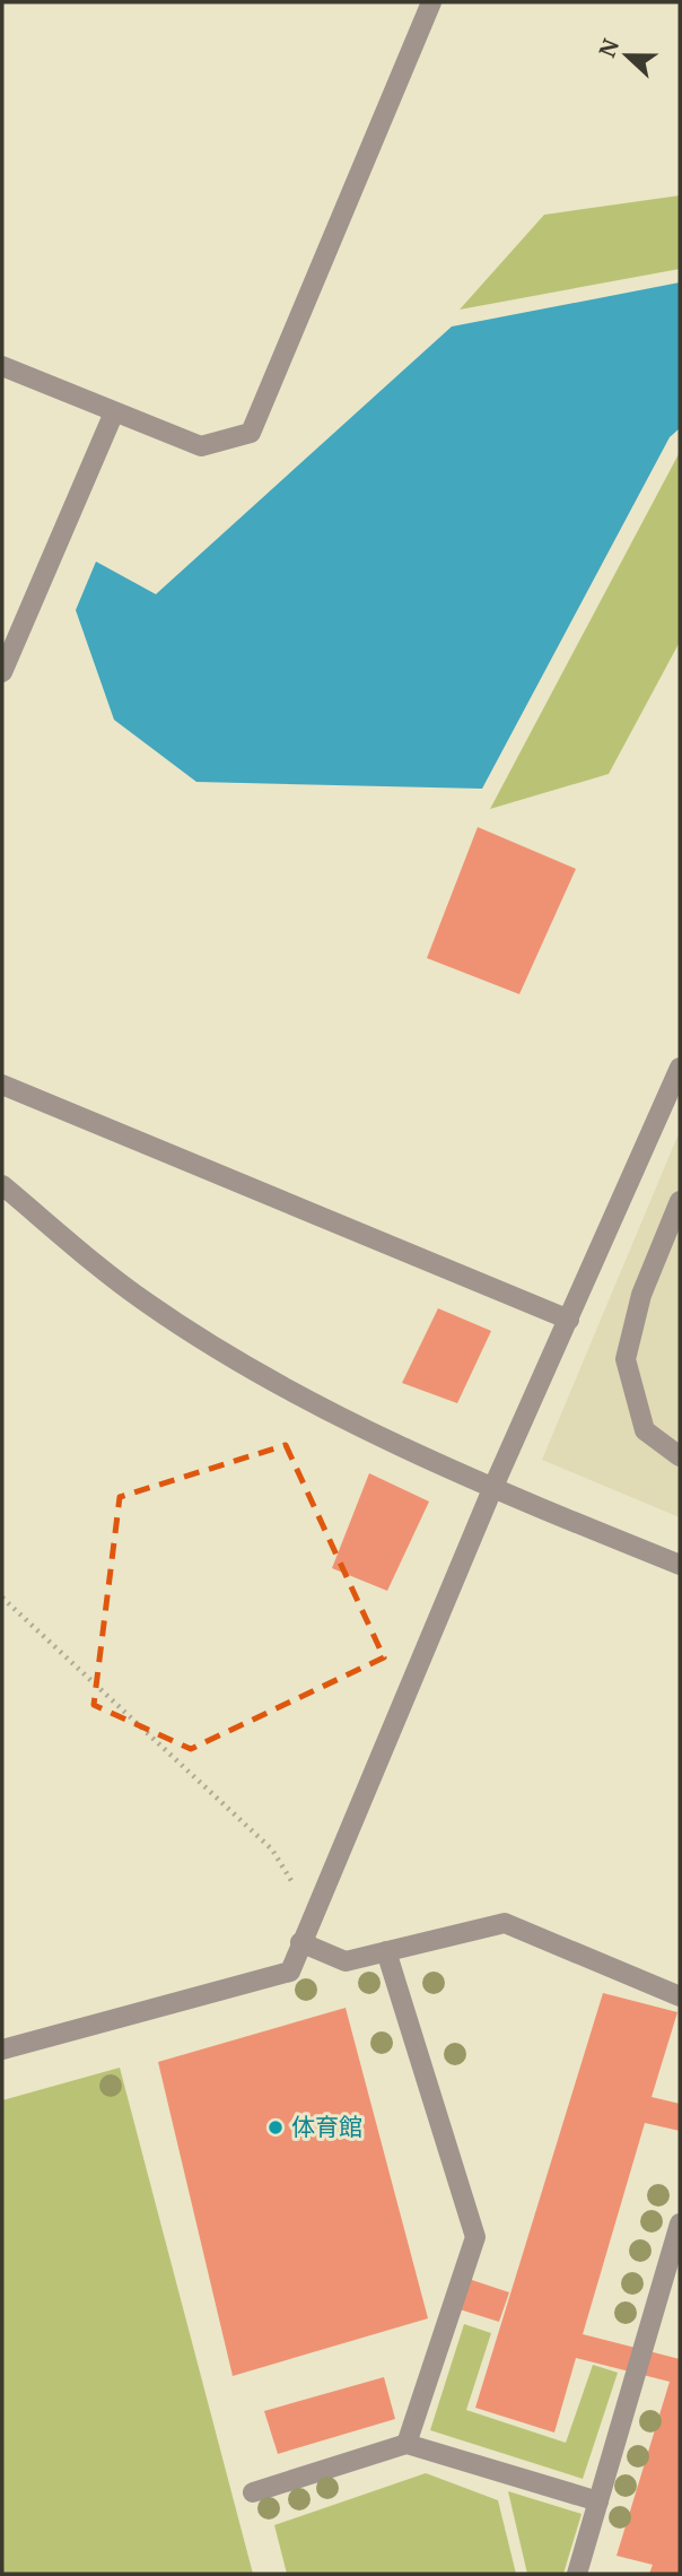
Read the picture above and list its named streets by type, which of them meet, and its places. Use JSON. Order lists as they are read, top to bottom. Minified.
{"places":["体育館"],"north":"left"}
